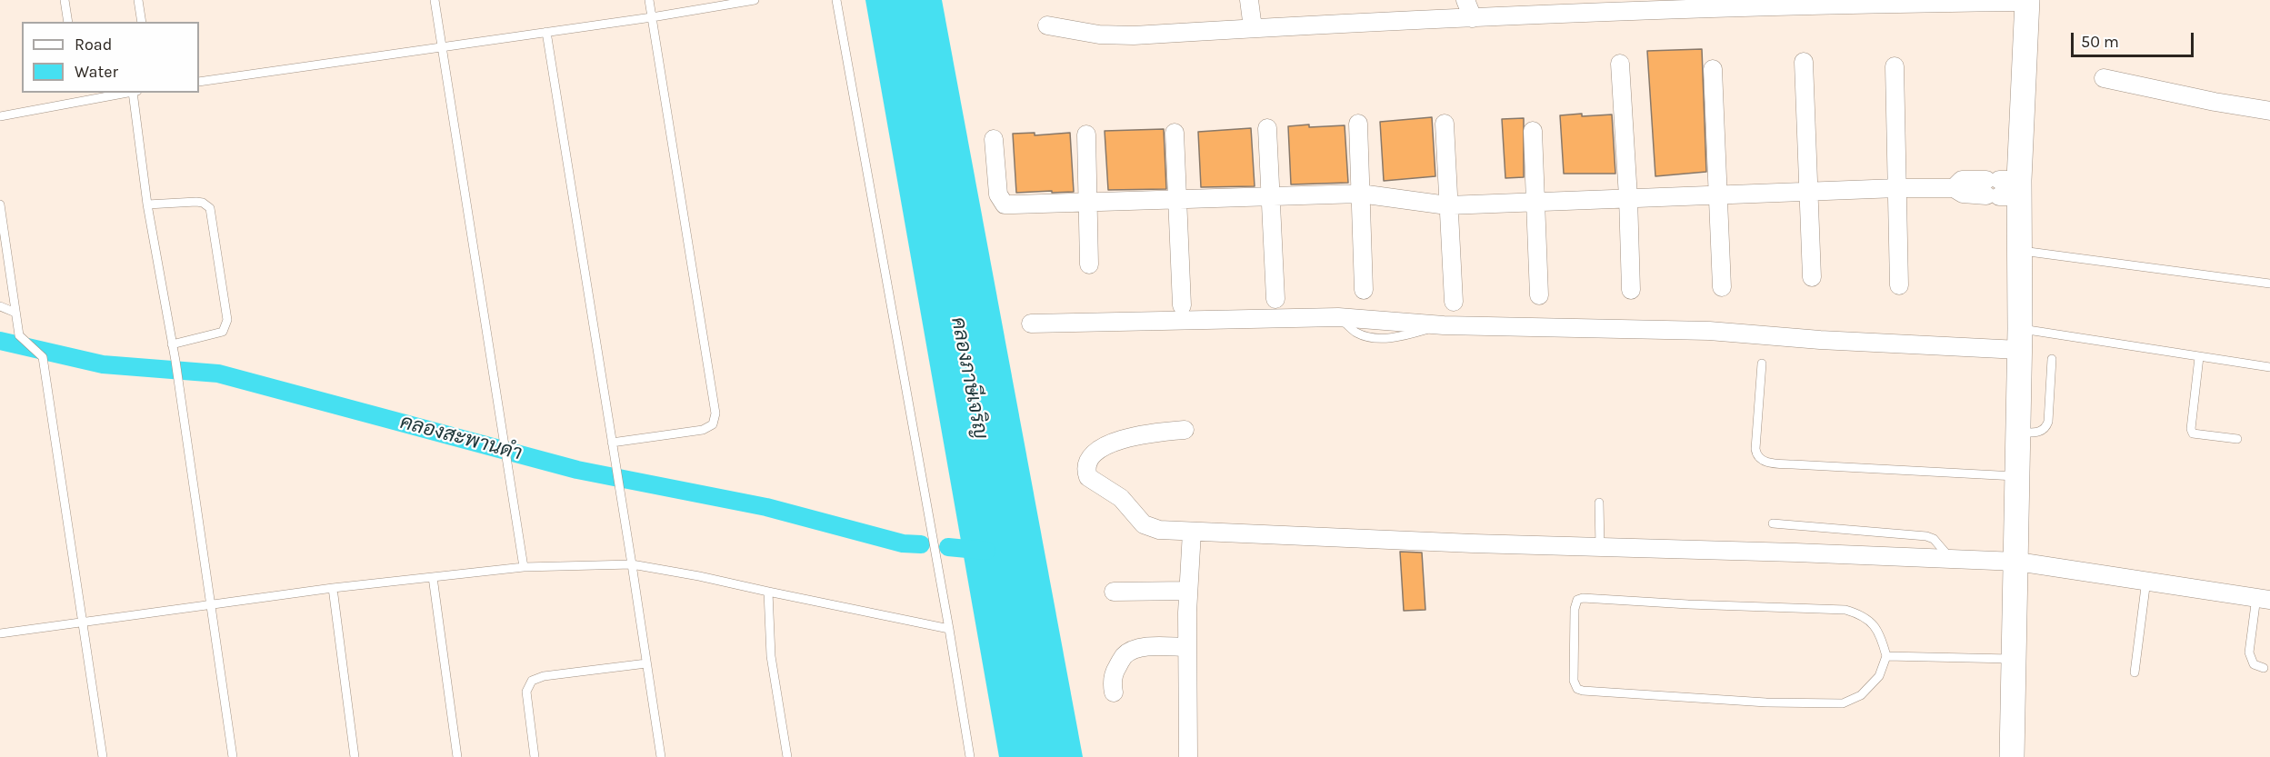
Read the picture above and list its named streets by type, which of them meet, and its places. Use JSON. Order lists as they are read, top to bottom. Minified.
{"water":["คลองภาษีเจริญ","คลองสะพานดำ"],"legend":["Road","Water"],"scale_bar":"50 m"}
